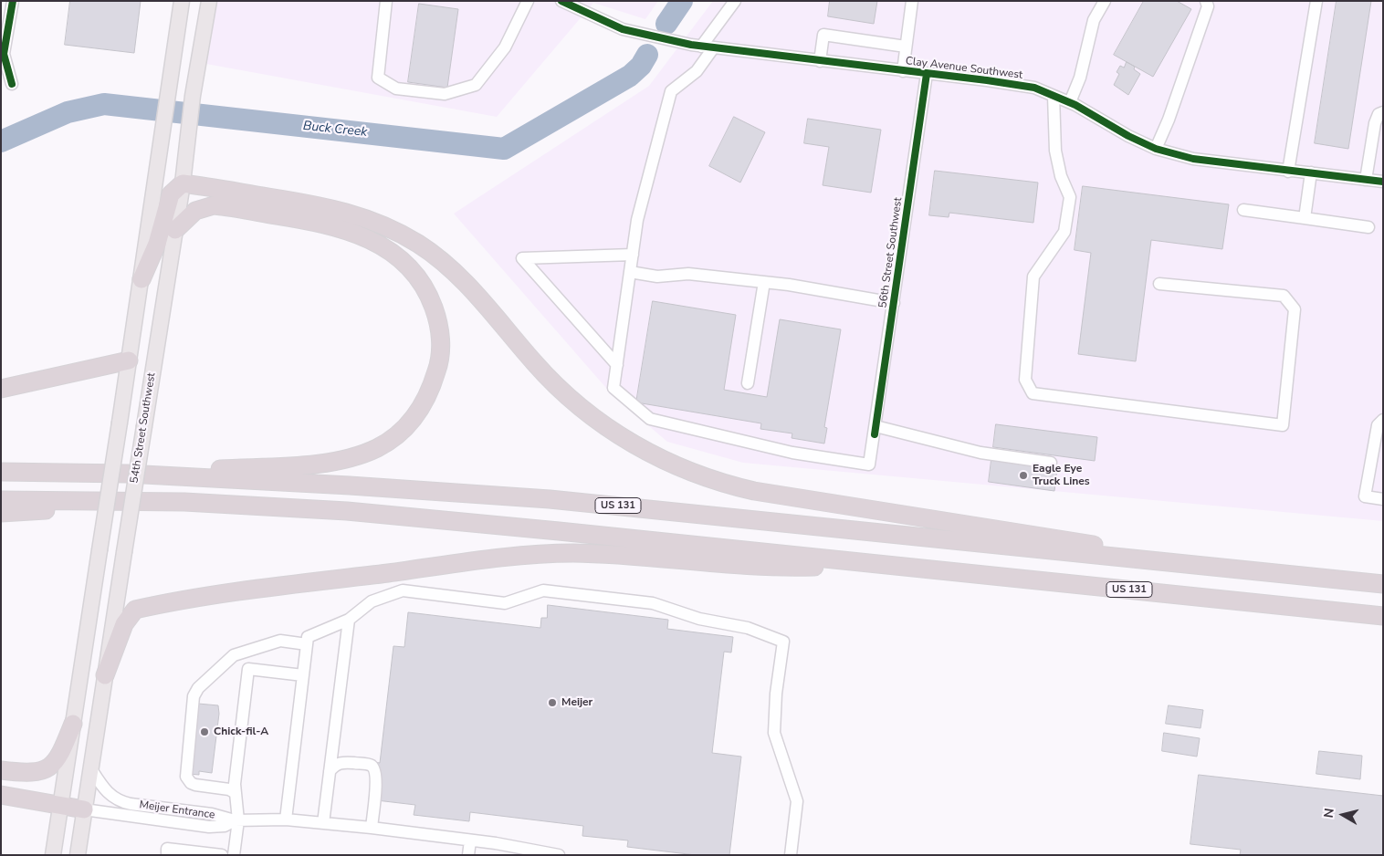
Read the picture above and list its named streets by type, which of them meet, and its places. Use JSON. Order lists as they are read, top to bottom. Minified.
{"streets":{"highway":["US 131"],"main road":["54th Street Southwest"],"street":["Clay Avenue Southwest","56th Street Southwest","Meijer Entrance"]},"crossings":[["Clay Avenue Southwest","56th Street Southwest"],["54th Street Southwest","Meijer Entrance"]],"water":["Buck Creek"],"places":["Eagle Eye Truck Lines","Meijer","Chick-fil-A"],"north":"left"}
